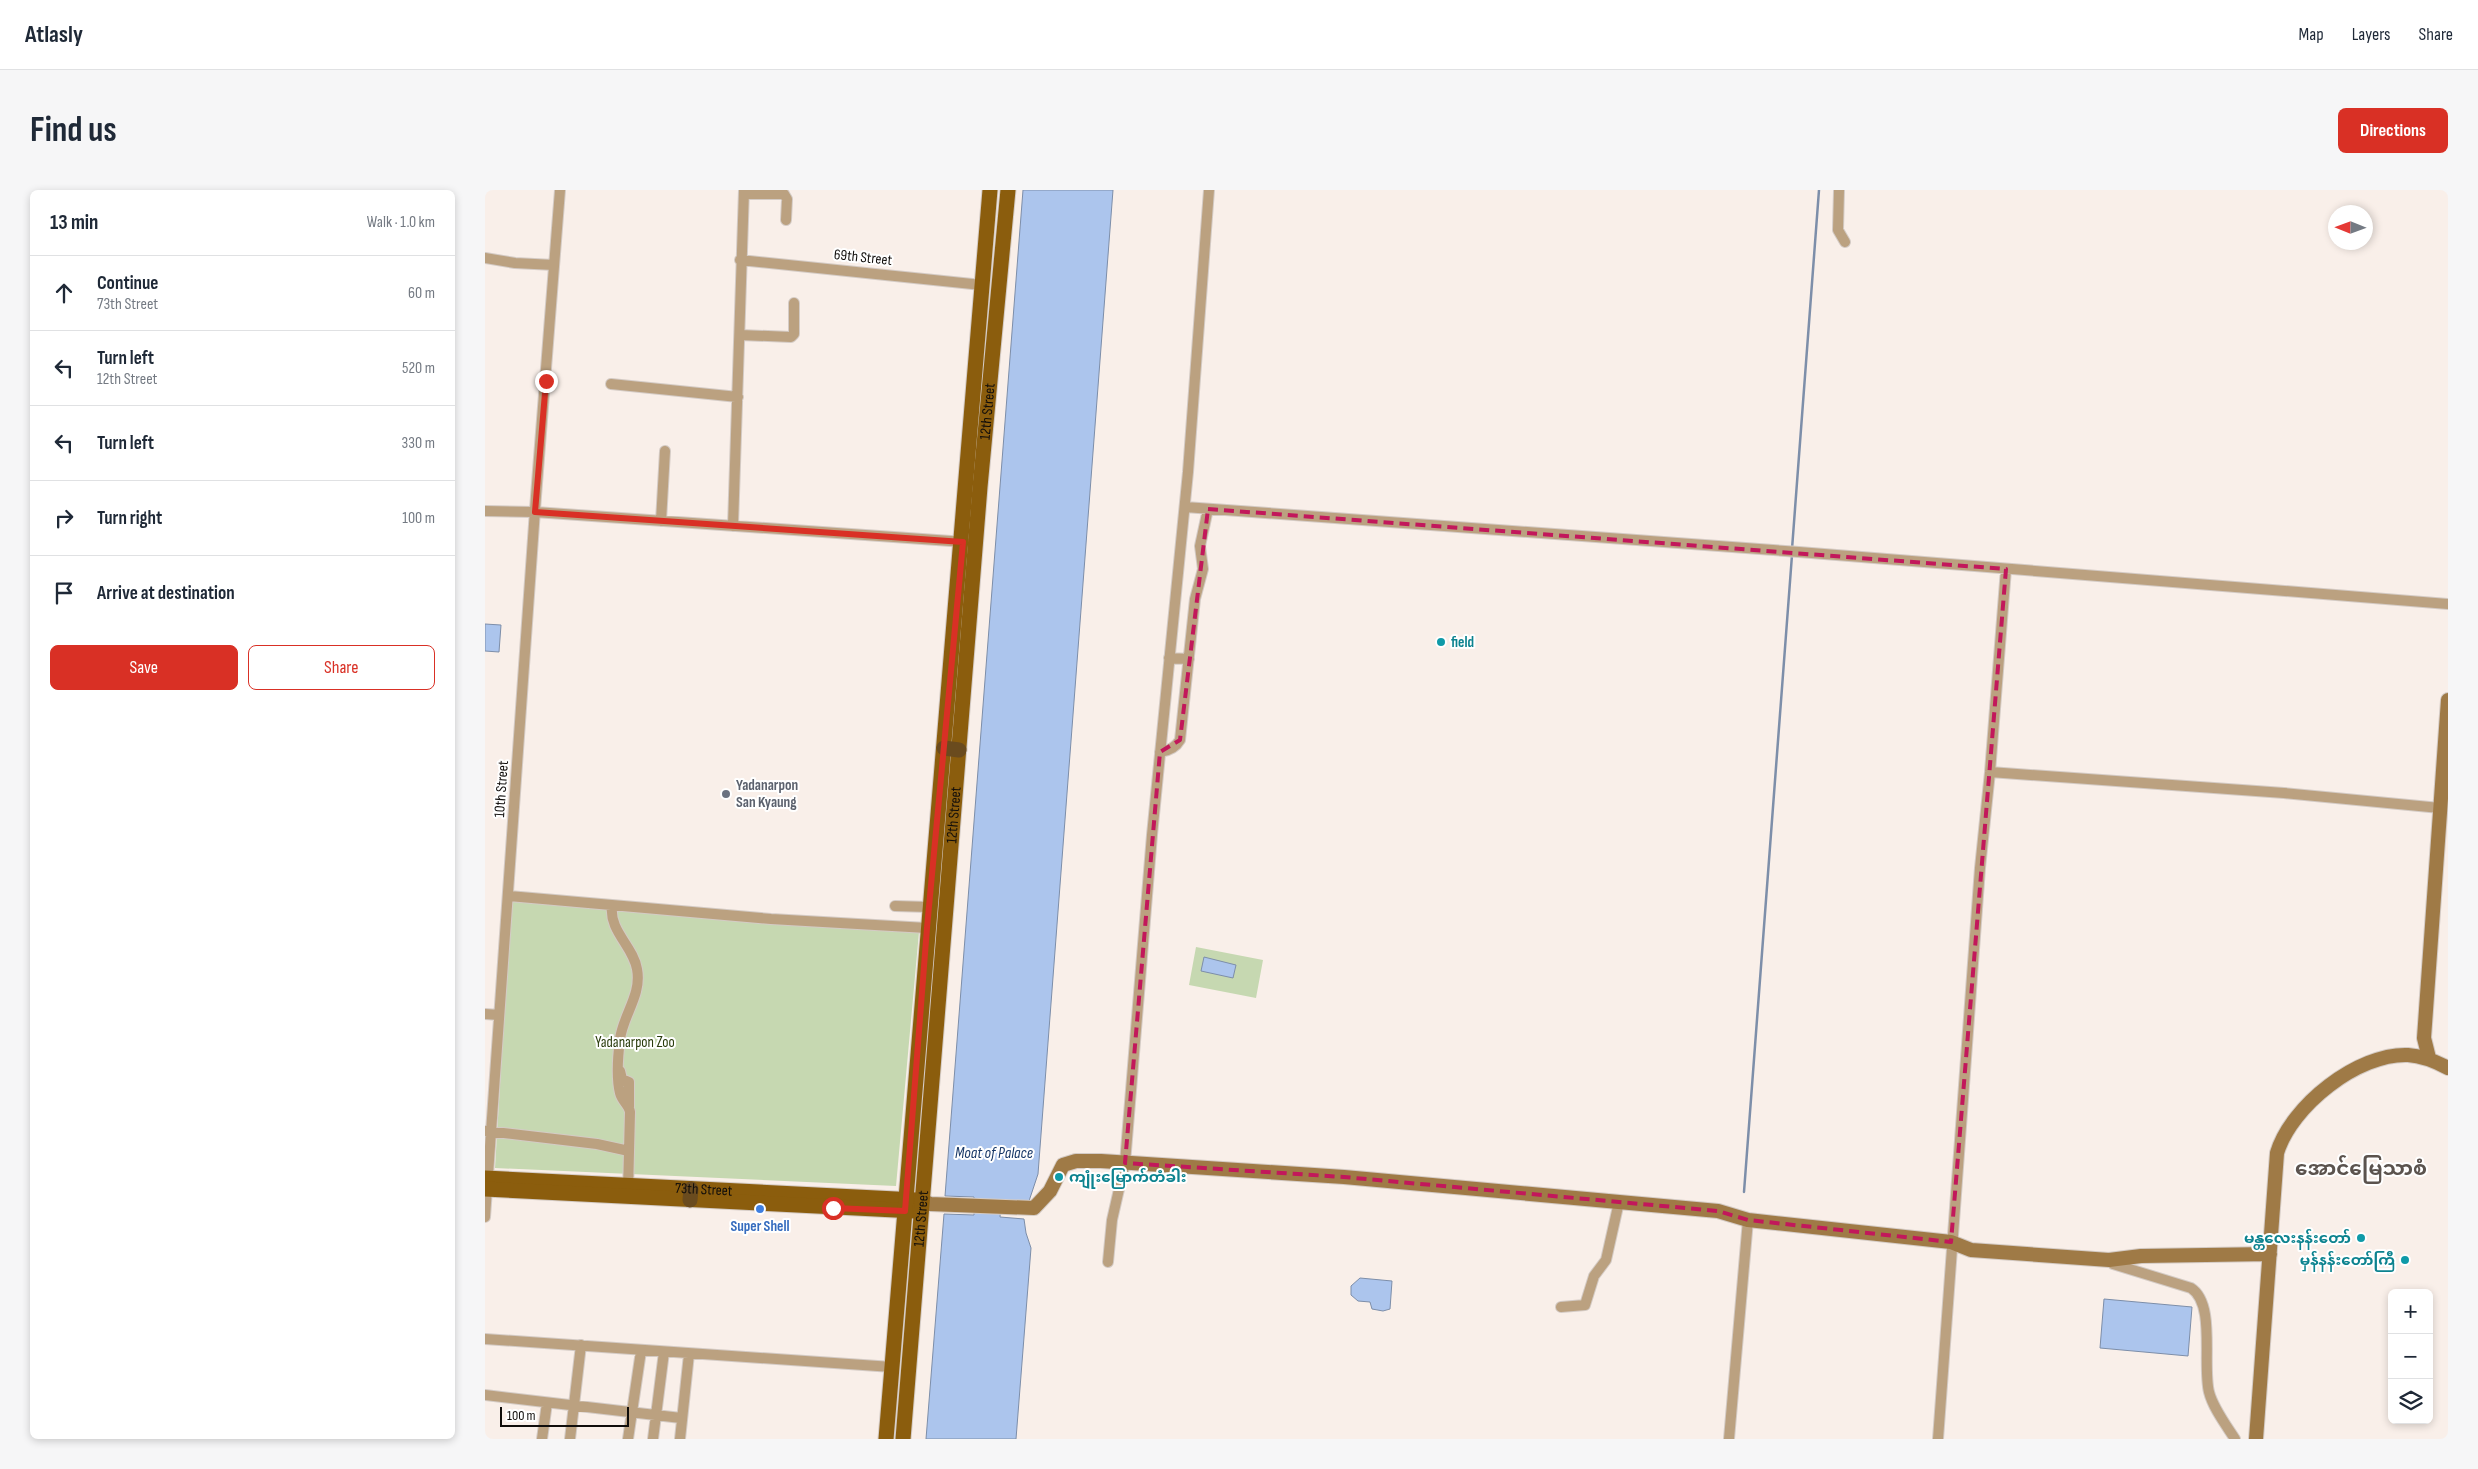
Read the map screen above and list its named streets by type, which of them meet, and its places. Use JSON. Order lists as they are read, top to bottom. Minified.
{"streets":{"main road":["12th Street","73th Street"],"street":["69th Street","10th Street"]},"crossings":[["69th Street","12th Street"],["12th Street","73th Street"],["10th Street","73th Street"]],"districts":["အောင်မြေသာစံ"],"water":["Moat of Palace"],"parks":["Yadanarpon Zoo"],"places":["field","Yadanarpon San Kyaung","ကျုံးမြောက်တံခါး","Super Shell","မန္တလေးနန်းတော်","မှန်နန်းတော်ကြီ"],"scale_bar":"100 m","north":"left","page":{"header":"Atlasly","nav":["Map","Layers","Share"],"buttons":["Directions",["Save","Share"]],"title":"Find us","heading":["13 min","Walk · 1.0 km"],"list":[["Continue","73th Street","60 m"],["Turn left","12th Street","520 m"],["Turn left","330 m"],["Turn right","100 m"],"Arrive at destination"],"map_buttons":["+","−"],"scale":"100 m"}}
